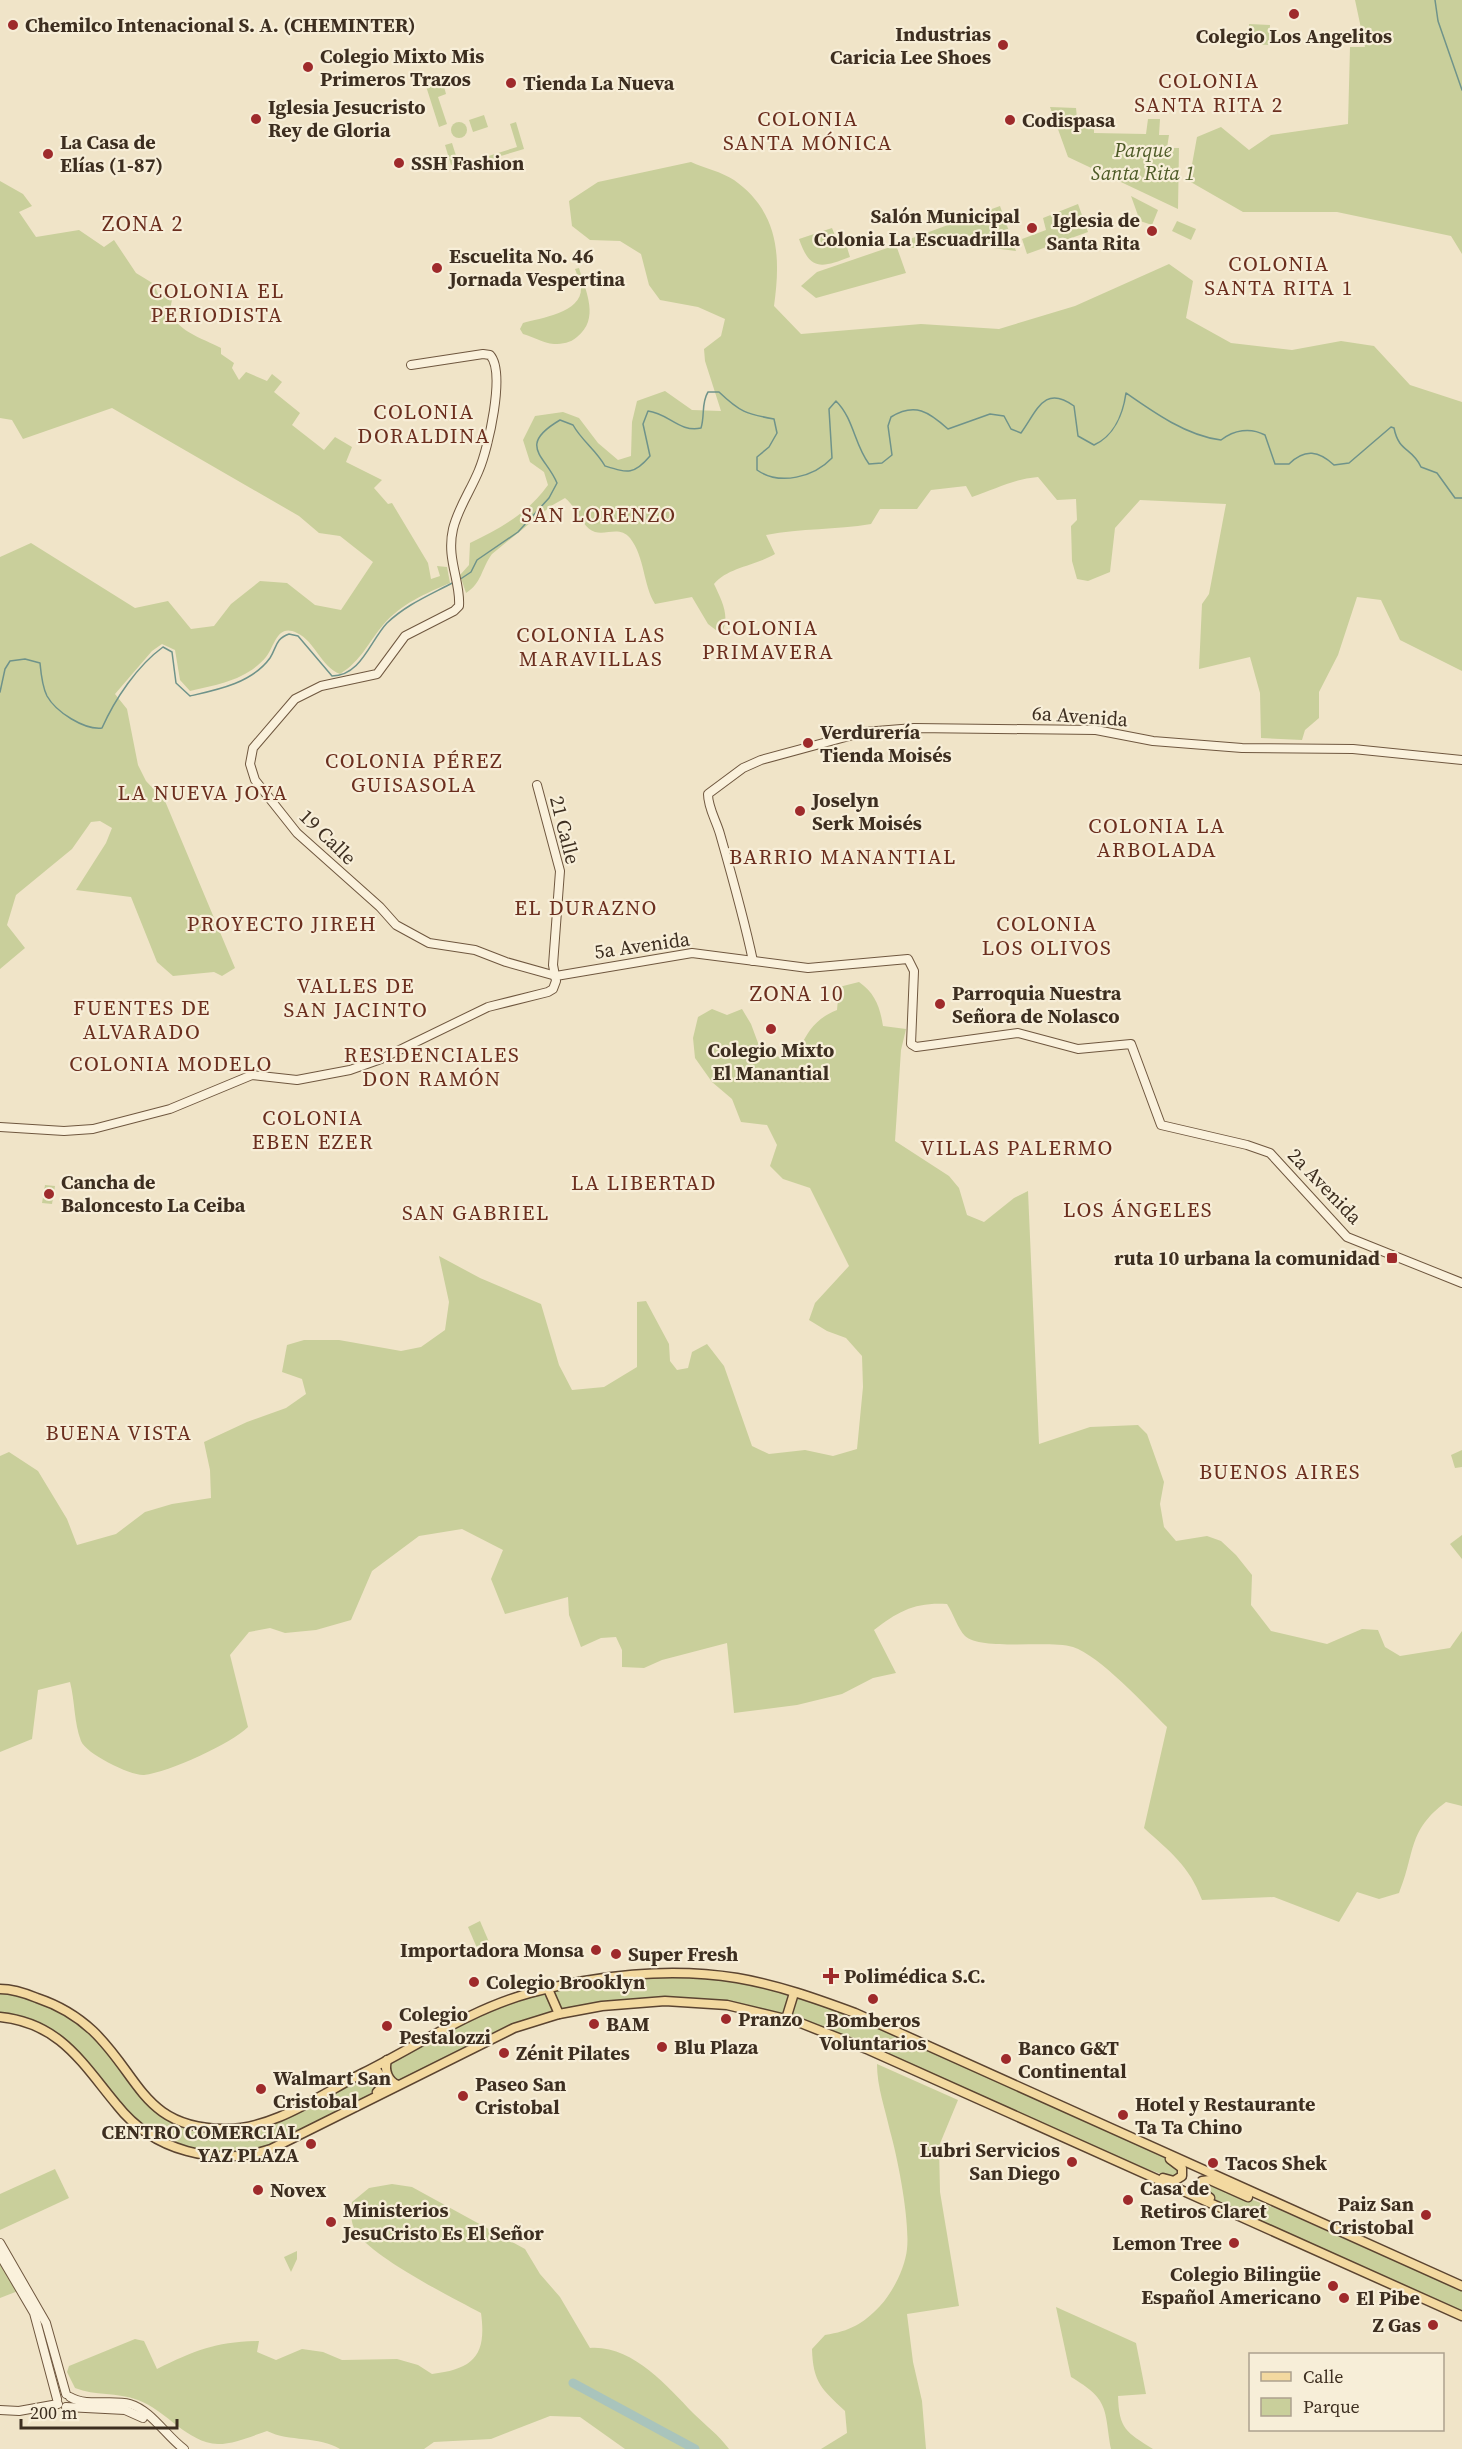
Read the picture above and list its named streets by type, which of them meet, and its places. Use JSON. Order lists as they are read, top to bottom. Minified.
{"streets":{"street":["6a Avenida","21 Calle","19 Calle","5a Avenida","2a Avenida"]},"crossings":[["6a Avenida","5a Avenida"],["21 Calle","5a Avenida"],["19 Calle","5a Avenida"],["5a Avenida","2a Avenida"]],"districts":["COLONIA SANTA RITA 2","COLONIA SANTA MÓNICA","ZONA 2","COLONIA SANTA RITA 1","COLONIA EL PERIODISTA","COLONIA DORALDINA","SAN LORENZO","COLONIA PRIMAVERA","COLONIA LAS MARAVILLAS","COLONIA PÉREZ GUISASOLA","LA NUEVA JOYA","COLONIA LA ARBOLADA","BARRIO MANANTIAL","EL DURAZNO","PROYECTO JIREH","COLONIA LOS OLIVOS","VALLES DE SAN JACINTO","ZONA 10","FUENTES DE ALVARADO","RESIDENCIALES DON RAMÓN","COLONIA MODELO","COLONIA EBEN EZER","VILLAS PALERMO","LA LIBERTAD","LOS ÁNGELES","SAN GABRIEL","BUENA VISTA","BUENOS AIRES"],"parks":["Parque Santa Rita 1"],"places":{"other":["Colegio Los Angelitos","Chemilco Intenacional S. A. (CHEMINTER)","Industrias Caricia Lee Shoes","Colegio Mixto Mis Primeros Trazos","Tienda La Nueva","Iglesia Jesucristo Rey de Gloria","Codispasa","La Casa de Elías (1-87)","SSH Fashion","Salón Municipal Colonia La Escuadrilla","Iglesia de Santa Rita","Escuelita No. 46 Jornada Vespertina","Verdurería Tienda Moisés","Joselyn Serk Moisés","Parroquia Nuestra Señora de Nolasco","Colegio Mixto El Manantial","Cancha de Baloncesto La Ceiba","Importadora Monsa","Super Fresh","Colegio Brooklyn","Bomberos Voluntarios","Pranzo","BAM","Colegio Pestalozzi","Blu Plaza","Zénit Pilates","Banco G&T Continental","Walmart San Cristobal","Paseo San Cristobal","Hotel y Restaurante Ta Ta Chino","CENTRO COMERCIAL YAZ PLAZA","Lubri Servicios San Diego","Tacos Shek","Novex","Casa de Retiros Claret","Paiz San Cristobal","Ministerios JesuCristo Es El Señor","Lemon Tree","Colegio Bilingüe Español Americano","El Pibe","Z Gas"],"transit":["ruta 10 urbana la comunidad"],"health":["Polimédica S.C."]},"legend":["Calle","Parque"],"scale_bar":"200 m"}
